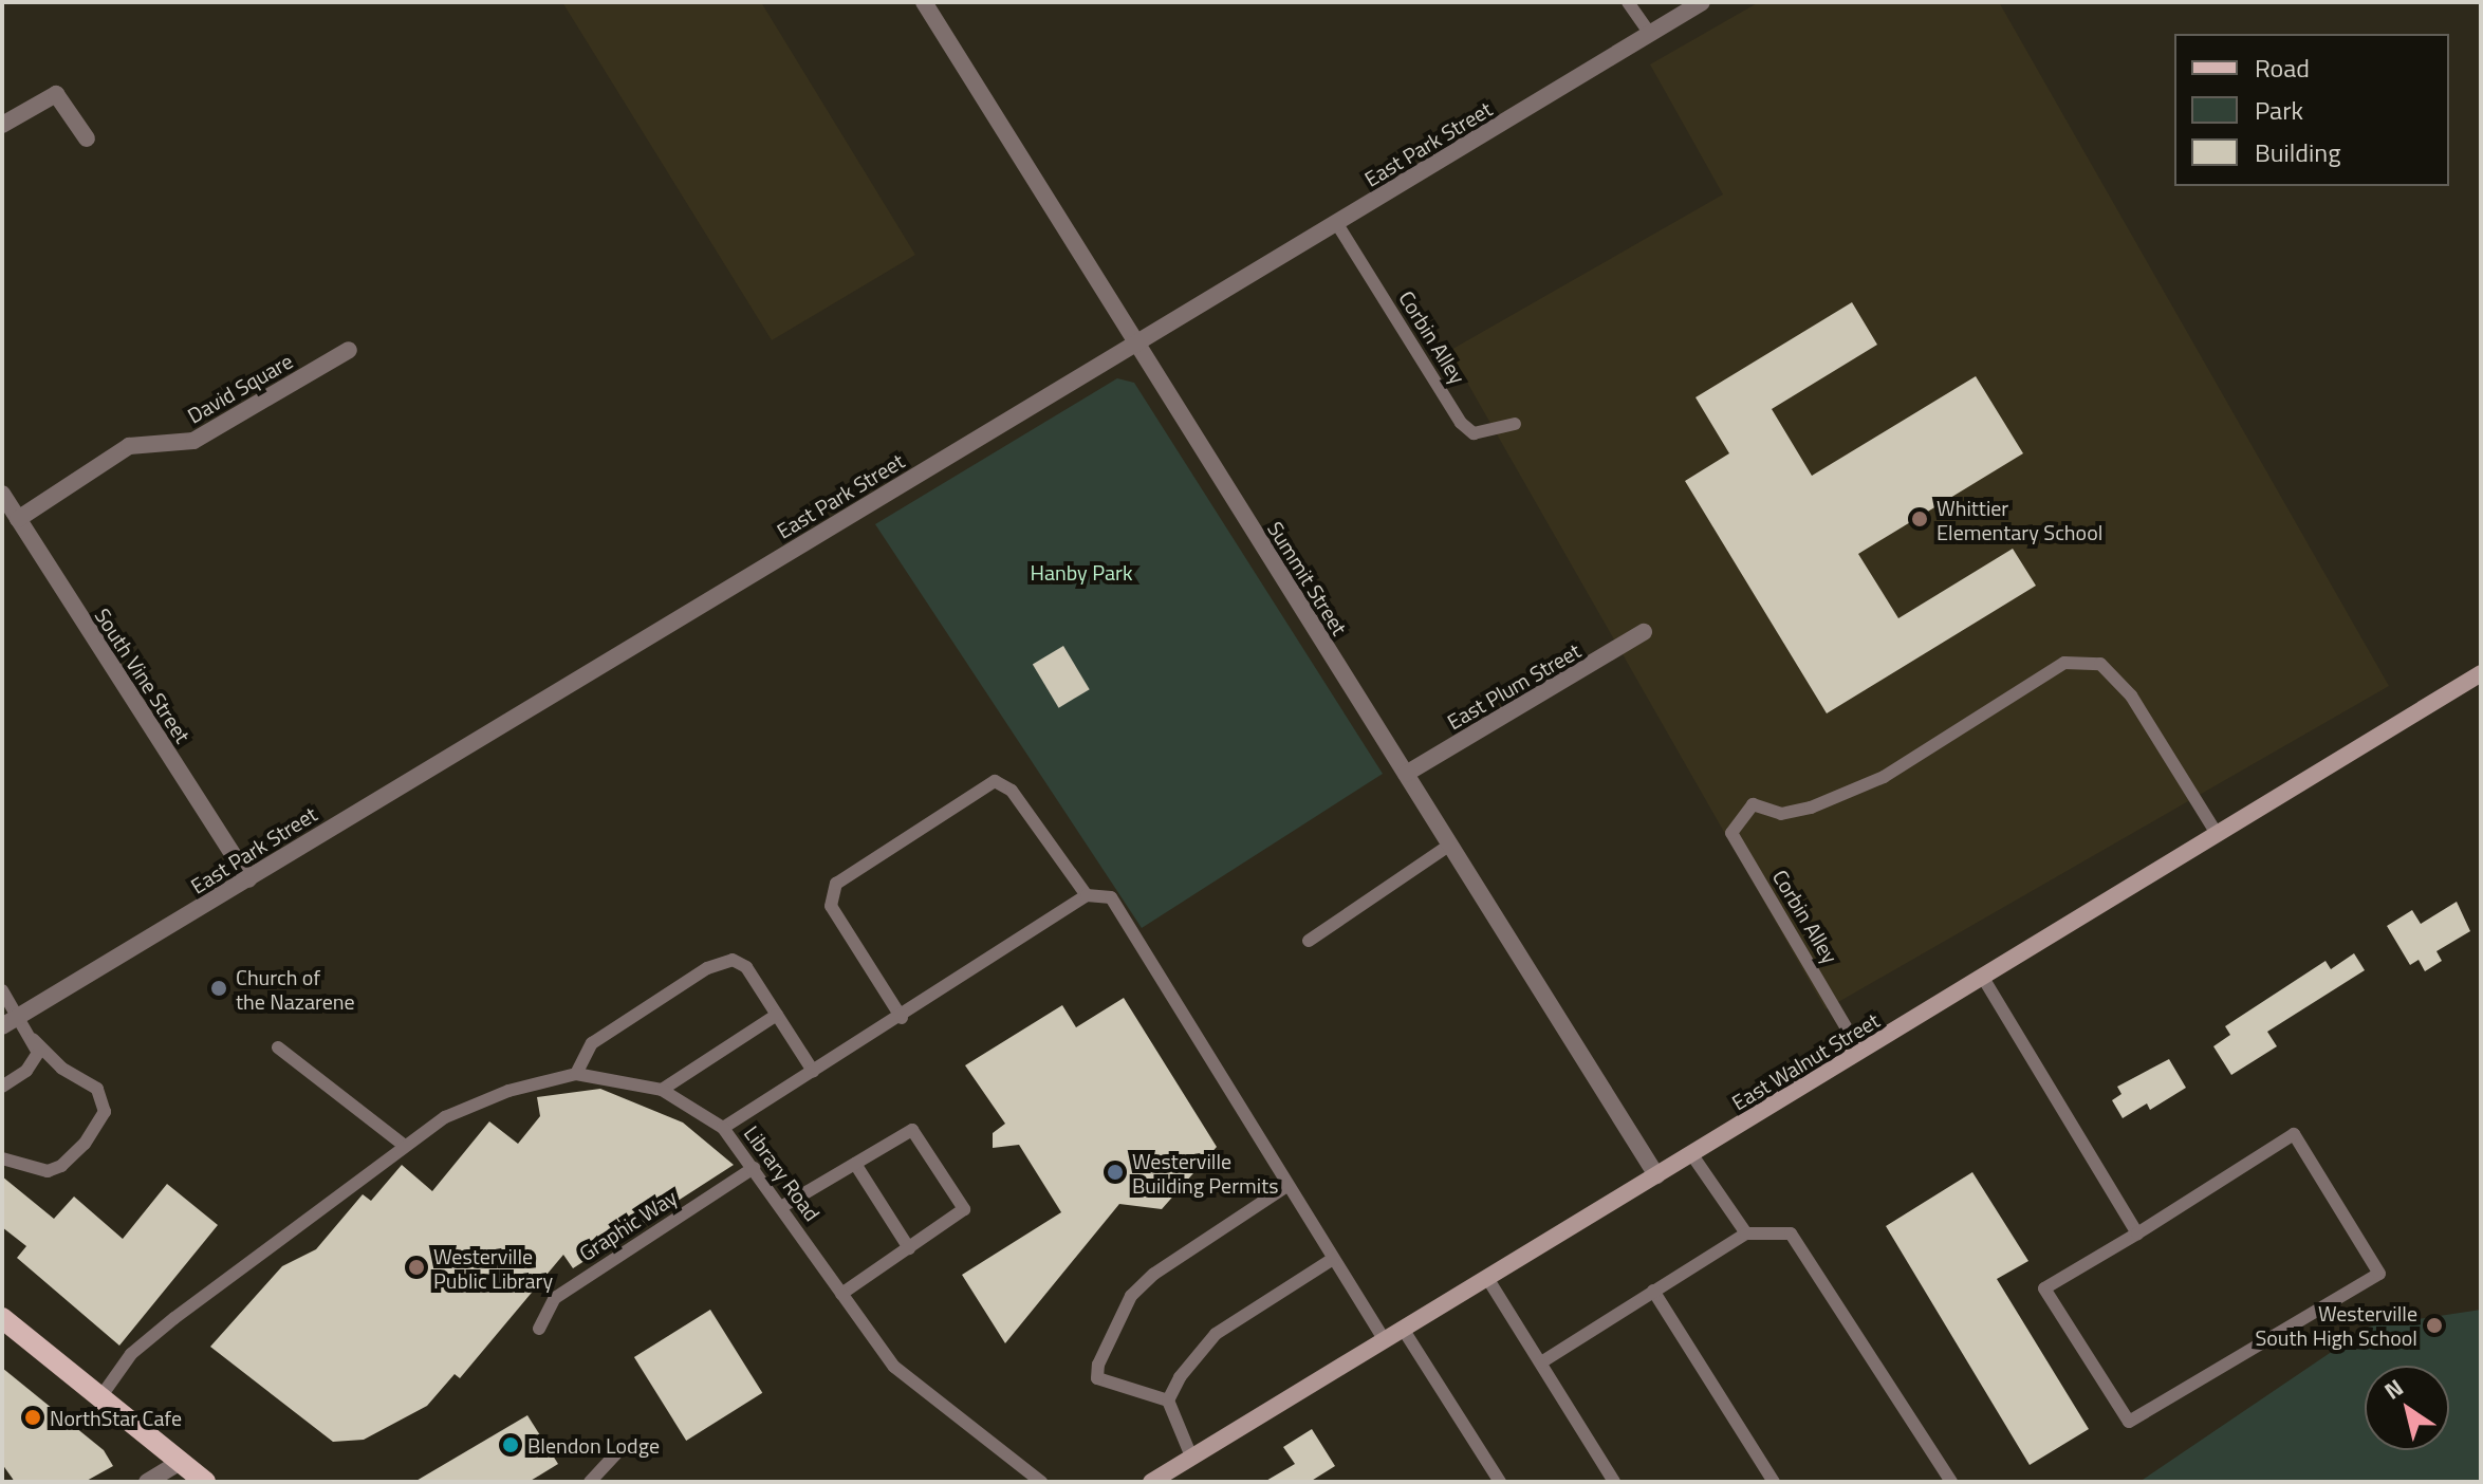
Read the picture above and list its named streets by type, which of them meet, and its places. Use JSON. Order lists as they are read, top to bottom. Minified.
{"streets":{"main road":["East Walnut Street"],"street":["East Park Street","David Square","Summit Street","South Vine Street","East Plum Street"],"lane":["Corbin Alley","Library Road","Graphic Way"]},"crossings":[["East Park Street","Corbin Alley"],["East Park Street","Summit Street"],["East Park Street","South Vine Street"],["Corbin Alley","East Walnut Street"],["David Square","South Vine Street"],["Summit Street","East Plum Street"],["Summit Street","East Walnut Street"],["Library Road","Graphic Way"]],"parks":["Hanby Park"],"places":["Whittier Elementary School","Church of the Nazarene","Westerville Building Permits","Westerville Public Library","Westerville South High School","NorthStar Cafe","Blendon Lodge"],"legend":["Road","Park","Building"],"north":"top left"}
